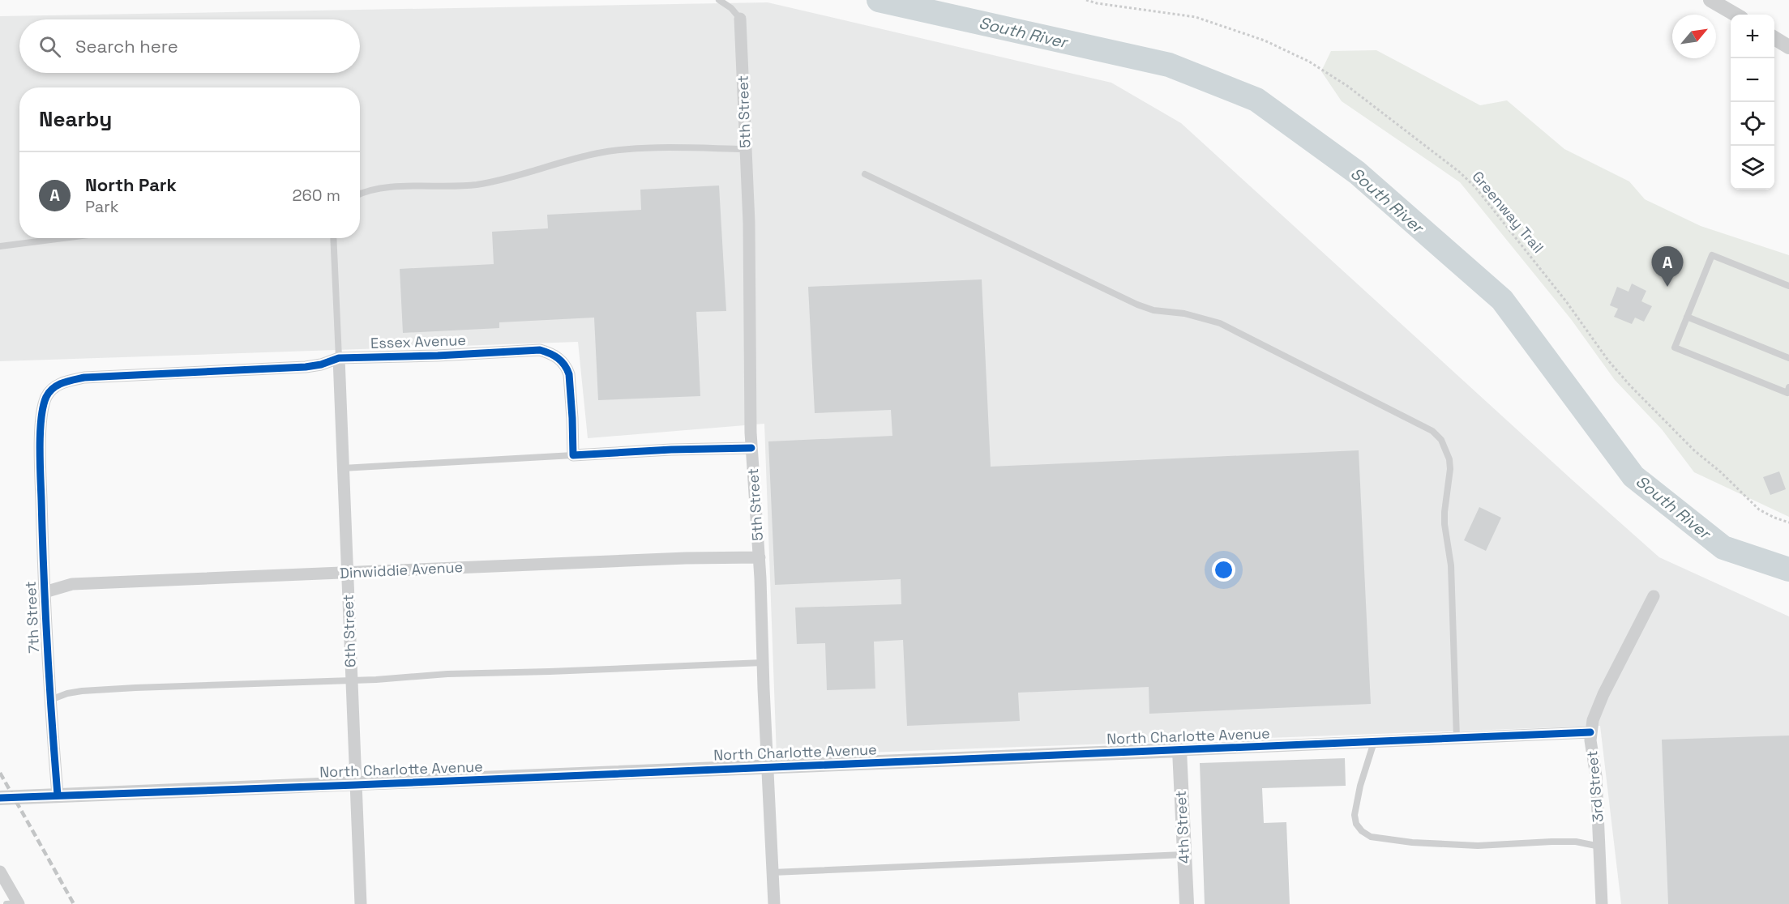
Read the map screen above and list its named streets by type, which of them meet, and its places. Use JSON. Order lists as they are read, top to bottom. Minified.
{"streets":{"street":["5th Street","Essex Avenue","Dinwiddie Avenue","7th Street","6th Street","North Charlotte Avenue","3rd Street","4th Street"],"path":["Greenway Trail"]},"crossings":[["5th Street","Dinwiddie Avenue"],["5th Street","North Charlotte Avenue"],["Essex Avenue","7th Street"],["Essex Avenue","6th Street"],["Dinwiddie Avenue","7th Street"],["Dinwiddie Avenue","6th Street"],["7th Street","North Charlotte Avenue"],["6th Street","North Charlotte Avenue"],["North Charlotte Avenue","3rd Street"],["North Charlotte Avenue","4th Street"]],"water":["South River"],"north":"top right","page":{"map_buttons":["+","−"],"search":"Search here","heading":"Nearby","list":[{"mark":"A","name":"North Park","note":"Park","value":"260 m"}],"pins":"A"}}
